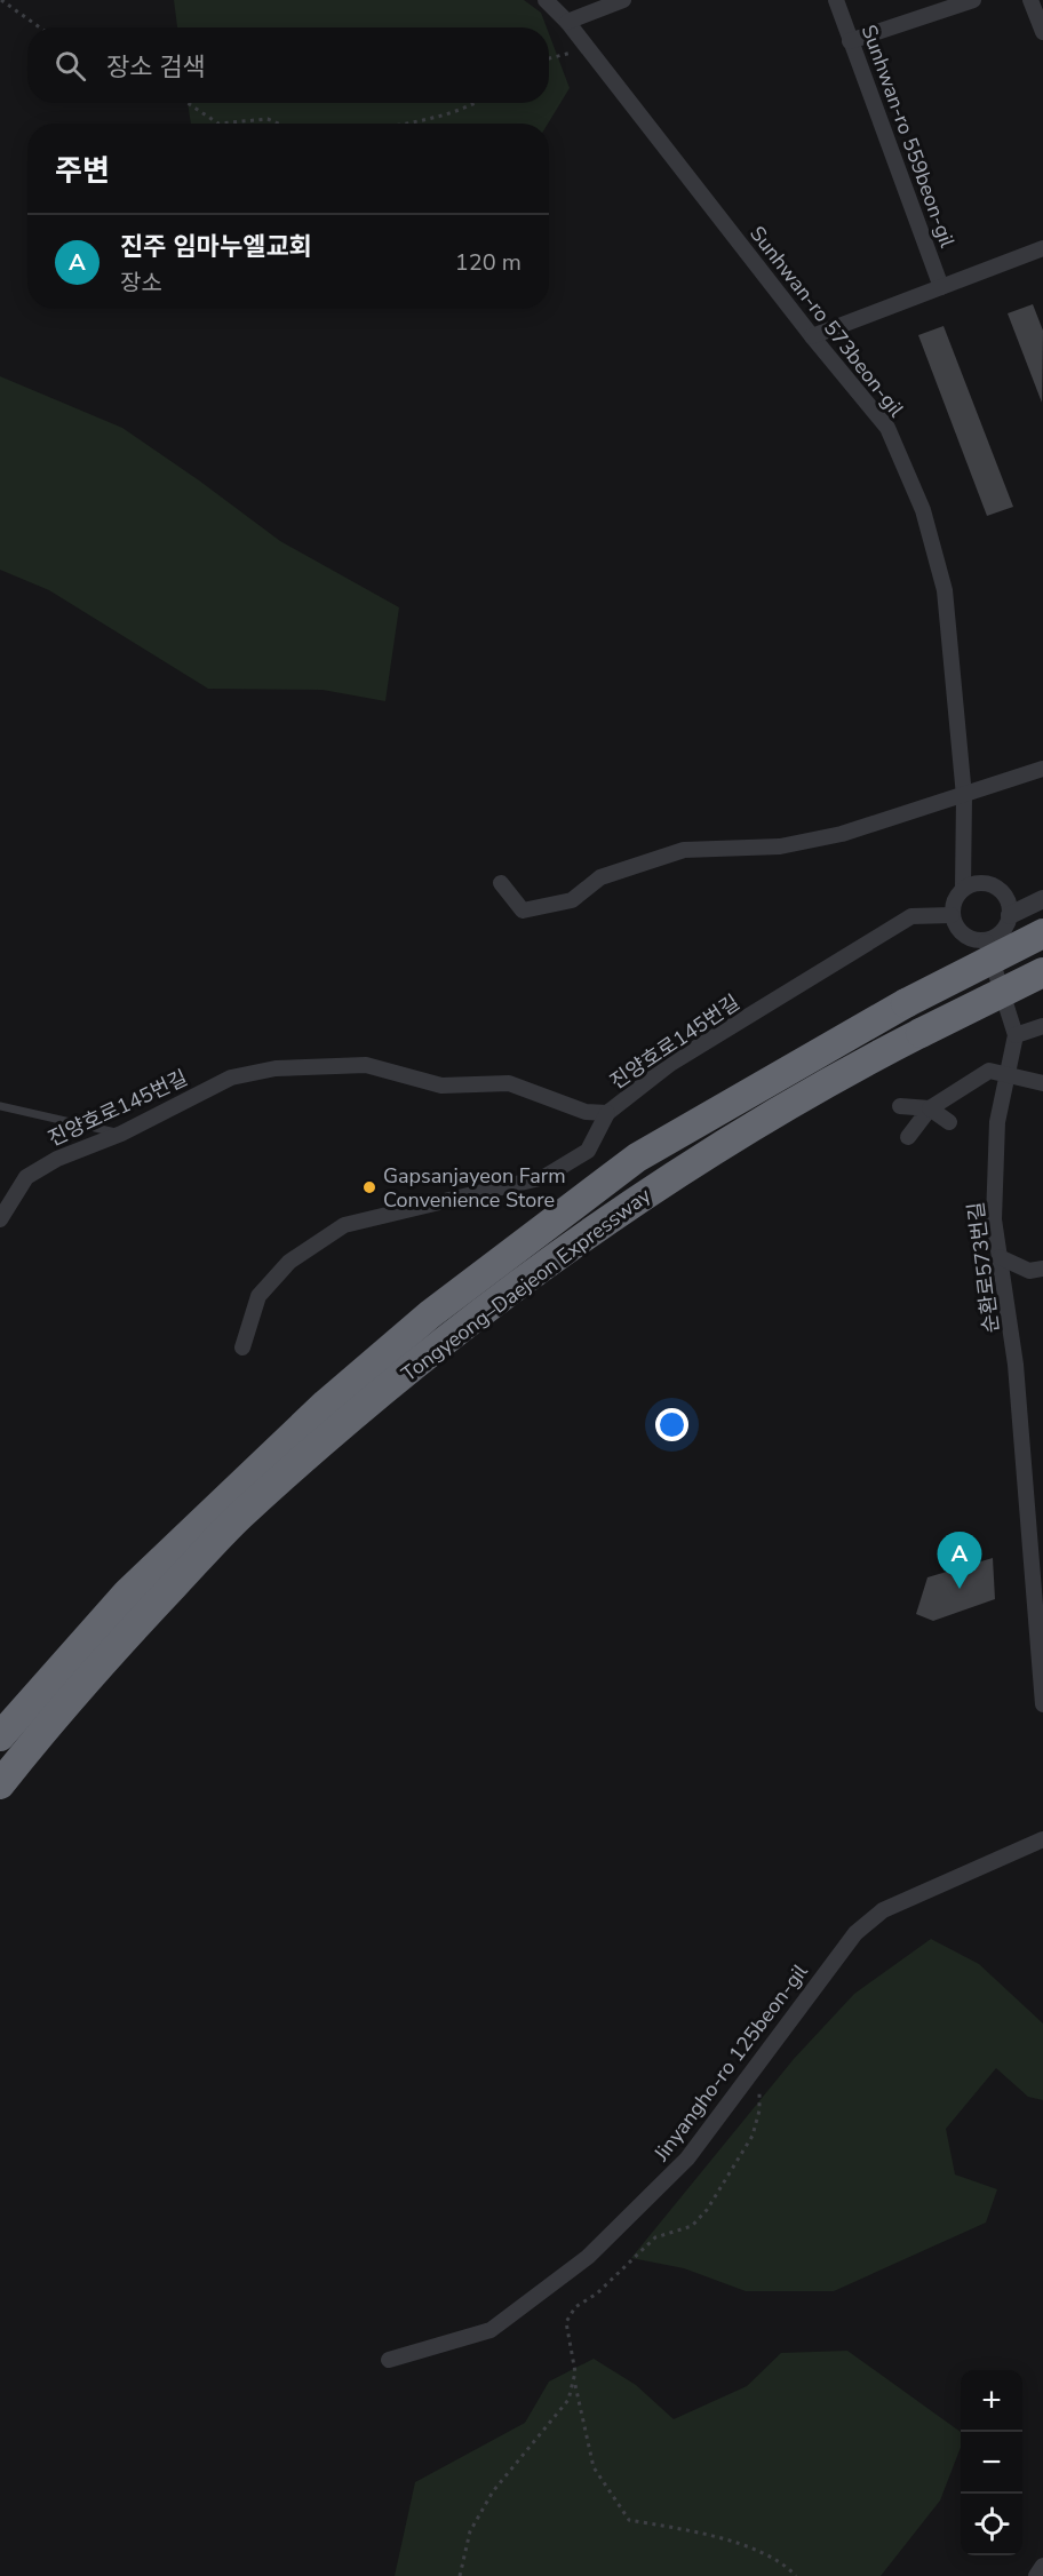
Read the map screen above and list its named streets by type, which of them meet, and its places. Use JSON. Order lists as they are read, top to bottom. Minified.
{"streets":{"highway":["Tongyeong–Daejeon Expressway"],"street":["Sunhwan-ro 559beon-gil","Sunhwan-ro 573beon-gil","진양호로145번길","순환로573번길","Jinyangho-ro 125beon-gil"]},"crossings":[["Sunhwan-ro 573beon-gil","진양호로145번길"],["Sunhwan-ro 573beon-gil","순환로573번길"],["진양호로145번길","순환로573번길"]],"places":["Gapsanjayeon Farm Convenience Store"],"page":{"search":"장소 검색","heading":"주변","list":[{"mark":"A","name":"진주 임마누엘교회","note":"장소","value":"120 m"}],"pins":"A","map_buttons":["+","−"]}}
